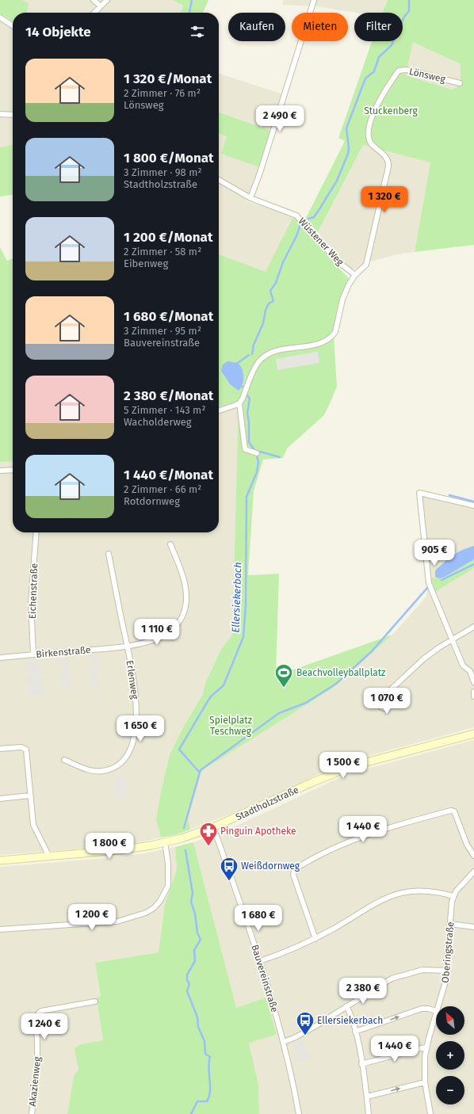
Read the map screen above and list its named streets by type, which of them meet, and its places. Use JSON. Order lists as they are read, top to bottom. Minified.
{"streets":{"street":["Lönsweg","Wüstener Weg","Eichenstraße","Birkenstraße","Erlenweg","Stadtholzstraße","Oberingstraße","Bauvereinstraße","Akazienweg"]},"crossings":[["Lönsweg","Wüstener Weg"],["Eichenstraße","Birkenstraße"],["Birkenstraße","Erlenweg"],["Stadtholzstraße","Bauvereinstraße"]],"water":["Ellersiekerbach"],"parks":["Stuckenberg","Spielplatz Teschweg"],"places":{"sports":["Beachvolleyballplatz"],"pharmacy":["Pinguin Apotheke"],"bus stop":["Weißdornweg","Ellersiekerbach"]},"north":"top left","page":{"chip":["Kaufen","Mieten","Filter"],"heading":"14 Objekte","list":[{"name":"1 320 €/Monat","note":"2 Zimmer · 76 m² · Lönsweg"},{"name":"1 800 €/Monat","note":"3 Zimmer · 98 m² · Stadtholzstraße"},{"name":"1 200 €/Monat","note":"2 Zimmer · 58 m² · Eibenweg"},{"name":"1 680 €/Monat","note":"3 Zimmer · 95 m² · Bauvereinstraße"},{"name":"2 380 €/Monat","note":"5 Zimmer · 143 m² · Wacholderweg"},{"name":"1 440 €/Monat","note":"2 Zimmer · 66 m² · Rotdornweg"}],"price":["2 490 €","1 320 €","905 €","1 110 €","1 070 €","1 650 €","1 500 €","1 440 €","1 800 €","1 200 €","1 680 €","2 380 €","1 240 €","1 440 €"],"map_buttons":["+","−"]}}
